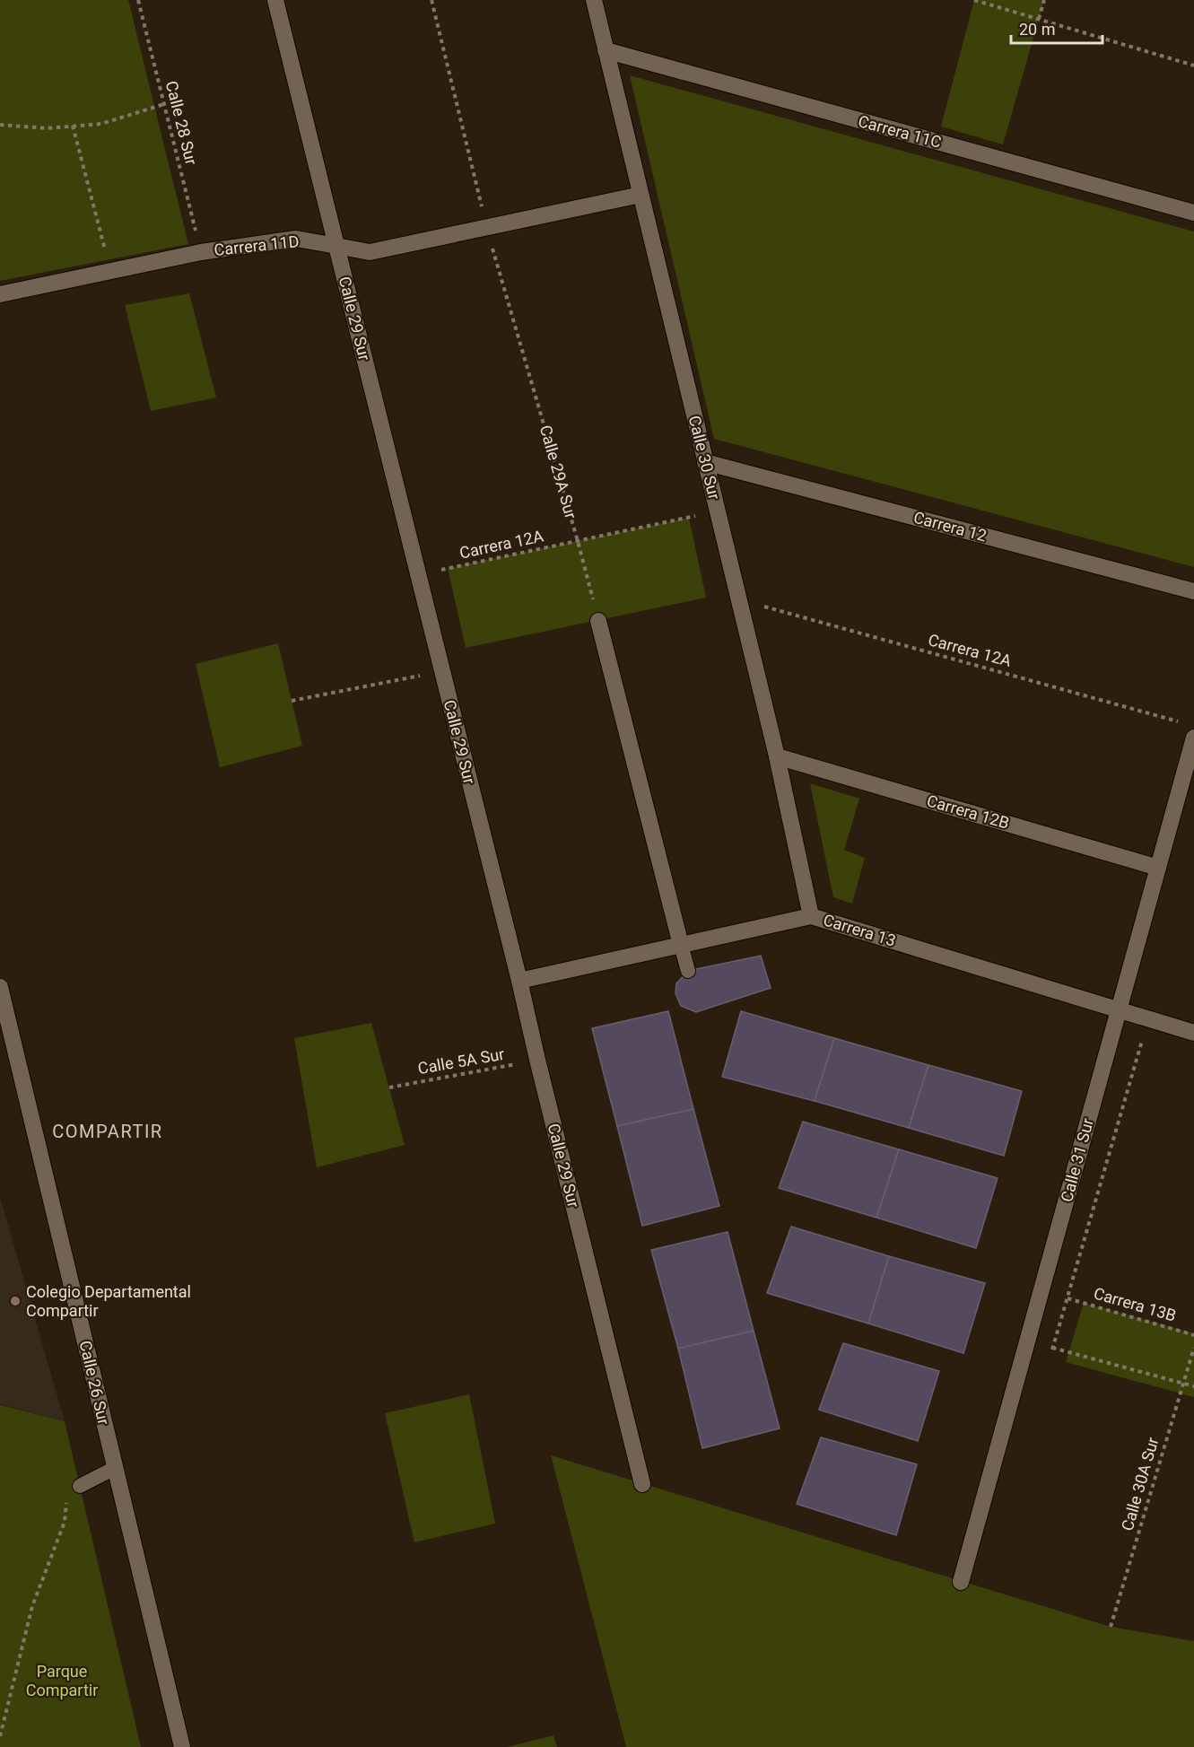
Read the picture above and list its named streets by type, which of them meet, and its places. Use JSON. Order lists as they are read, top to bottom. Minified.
{"streets":{"street":["Carrera 11C","Carrera 11D","Calle 29 Sur","Calle 30 Sur","Carrera 12","Carrera 12B","Carrera 13","Calle 31 Sur","Calle 26 Sur"],"path":["Calle 28 Sur","Calle 29A Sur","Carrera 12A","Calle 5A Sur","Carrera 13B","Calle 30A Sur"]},"crossings":[["Calle 28 Sur","Carrera 11D"],["Carrera 11C","Calle 30 Sur"],["Carrera 11D","Calle 29 Sur"],["Carrera 11D","Calle 30 Sur"],["Carrera 11D","Calle 29A Sur"],["Calle 29 Sur","Carrera 12A"],["Calle 29 Sur","Carrera 13"],["Calle 29 Sur","Calle 5A Sur"],["Calle 30 Sur","Carrera 12"],["Calle 30 Sur","Carrera 12A"],["Calle 30 Sur","Carrera 12B"],["Calle 30 Sur","Carrera 13"],["Calle 29A Sur","Carrera 12A"],["Carrera 12B","Calle 31 Sur"],["Carrera 13","Calle 31 Sur"]],"districts":["COMPARTIR"],"parks":["Parque Compartir"],"places":["Colegio Departamental Compartir"],"scale_bar":"20 m"}
